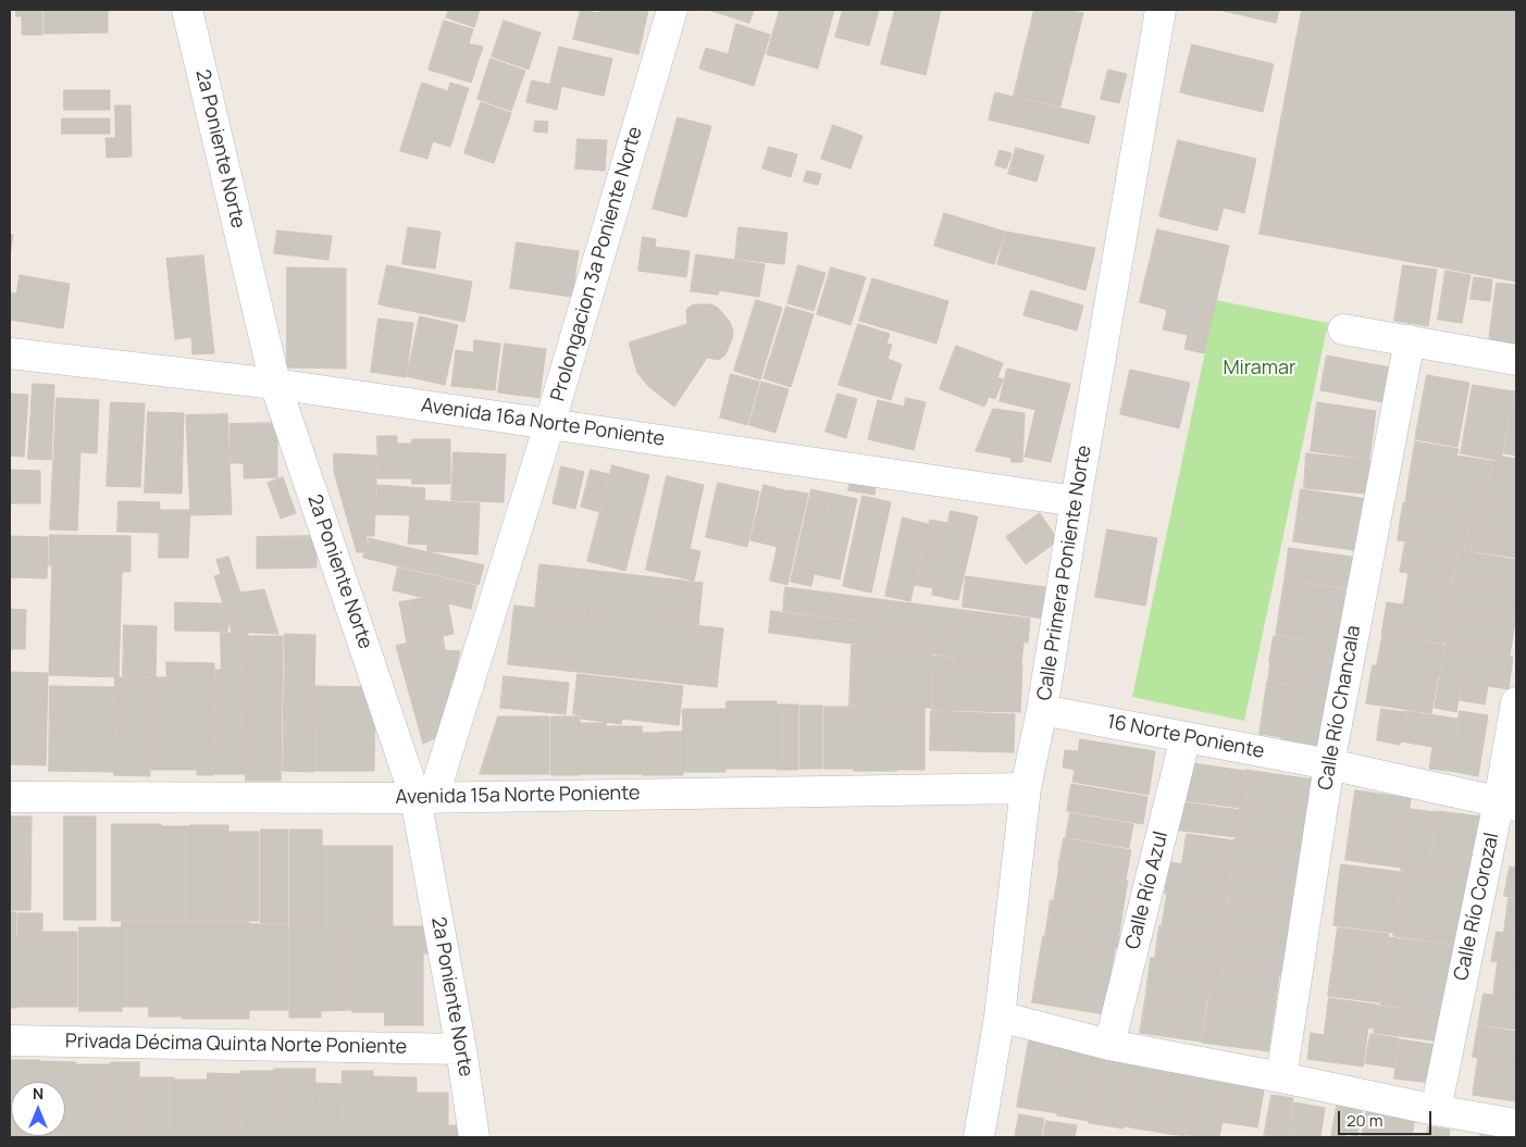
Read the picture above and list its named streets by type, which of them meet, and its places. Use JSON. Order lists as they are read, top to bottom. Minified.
{"streets":{"street":["2a Poniente Norte","Prolongacion 3a Poniente Norte","Avenida 16a Norte Poniente","Calle Primera Poniente Norte","Calle Río Chancala","16 Norte Poniente","Avenida 15a Norte Poniente","Calle Río Azul","Calle Río Corozal","Privada Décima Quinta Norte Poniente"]},"crossings":[["2a Poniente Norte","Prolongacion 3a Poniente Norte"],["2a Poniente Norte","Avenida 16a Norte Poniente"],["2a Poniente Norte","Avenida 15a Norte Poniente"],["2a Poniente Norte","Privada Décima Quinta Norte Poniente"],["Prolongacion 3a Poniente Norte","Avenida 16a Norte Poniente"],["Prolongacion 3a Poniente Norte","Avenida 15a Norte Poniente"],["Avenida 16a Norte Poniente","Calle Primera Poniente Norte"],["Calle Primera Poniente Norte","16 Norte Poniente"],["Calle Primera Poniente Norte","Avenida 15a Norte Poniente"],["Calle Río Chancala","16 Norte Poniente"],["16 Norte Poniente","Calle Río Azul"],["16 Norte Poniente","Calle Río Corozal"]],"parks":["Miramar"],"scale_bar":"20 m","north":"top"}
